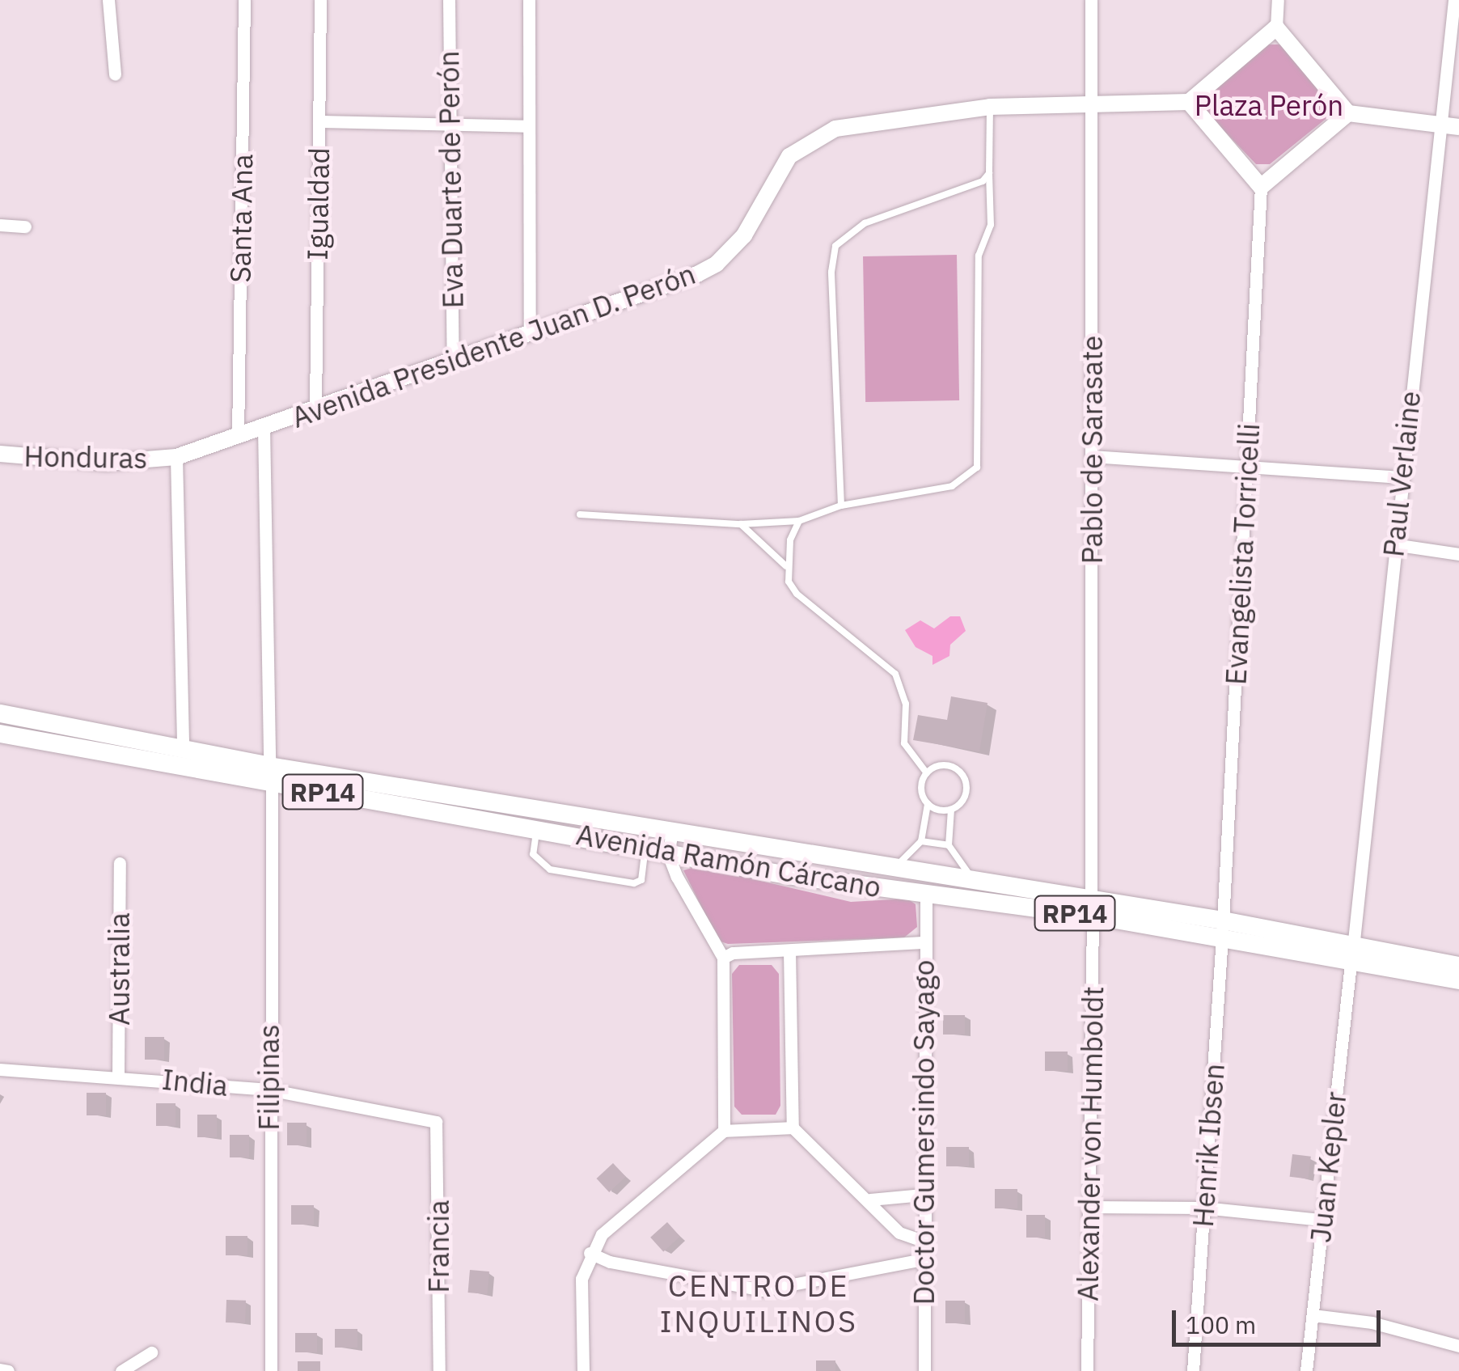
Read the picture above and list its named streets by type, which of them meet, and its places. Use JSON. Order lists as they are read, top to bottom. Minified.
{"streets":{"main road":["Avenida Presidente Juan D. Perón","Honduras","RP14","Avenida Ramón Cárcano"],"street":["Eva Duarte de Perón","Igualdad","Santa Ana","Pablo de Sarasate","Paul Verlaine","Evangelista Torricelli","Australia","Filipinas","India","Doctor Gumersindo Sayago","Alexander von Humboldt","Henrik Ibsen","Juan Kepler","Francia"]},"crossings":[["Eva Duarte de Perón","Avenida Presidente Juan D. Perón"],["Igualdad","Avenida Presidente Juan D. Perón"],["Santa Ana","Honduras"],["Avenida Presidente Juan D. Perón","Pablo de Sarasate"],["Avenida Presidente Juan D. Perón","Honduras"],["Pablo de Sarasate","Avenida Ramón Cárcano"],["Pablo de Sarasate","Alexander von Humboldt"],["Paul Verlaine","RP14"],["Paul Verlaine","Avenida Ramón Cárcano"],["Paul Verlaine","Juan Kepler"],["Evangelista Torricelli","Avenida Ramón Cárcano"],["Evangelista Torricelli","Henrik Ibsen"],["RP14","Avenida Ramón Cárcano"],["RP14","Filipinas"],["RP14","Juan Kepler"],["Avenida Ramón Cárcano","Doctor Gumersindo Sayago"],["Avenida Ramón Cárcano","Alexander von Humboldt"],["Avenida Ramón Cárcano","Henrik Ibsen"],["Avenida Ramón Cárcano","Juan Kepler"],["Australia","India"],["Filipinas","India"],["India","Francia"]],"districts":["CENTRO DE INQUILINOS"],"parks":["Plaza Perón"],"scale_bar":"100 m"}
